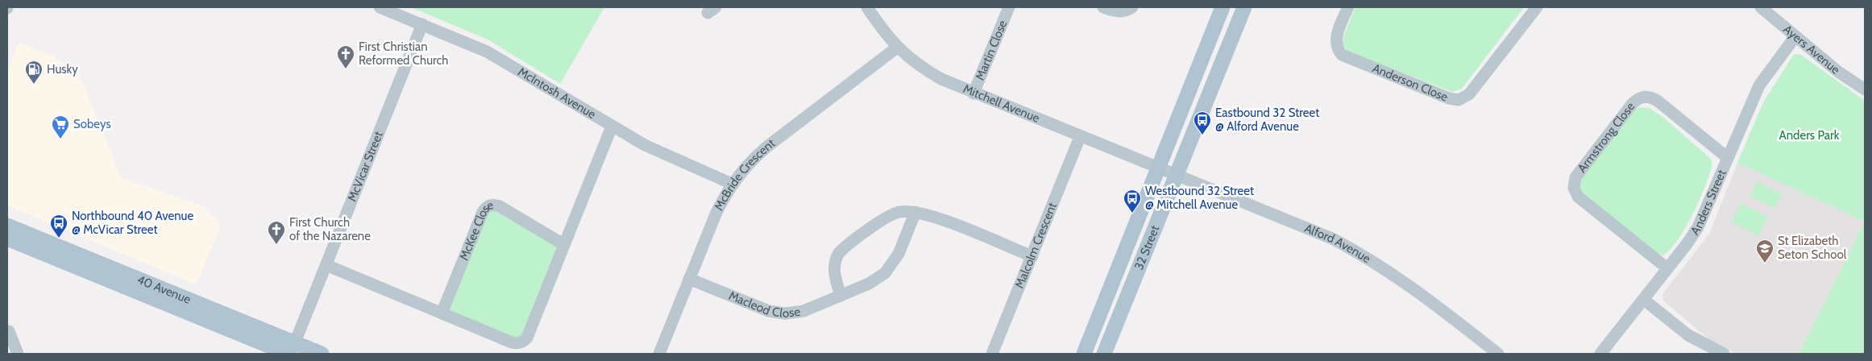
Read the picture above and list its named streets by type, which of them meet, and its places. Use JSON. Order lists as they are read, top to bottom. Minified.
{"streets":{"main road":["32 Street","40 Avenue"],"street":["Ayers Avenue","Martin Close","Anderson Close","McIntosh Avenue","Mitchell Avenue","Armstrong Close","McVicar Street","McBride Crescent","Anders Street","McKee Close","Alford Avenue","Malcolm Crescent","Macleod Close"]},"crossings":[["Ayers Avenue","Anders Street"],["Martin Close","Mitchell Avenue"],["McIntosh Avenue","McVicar Street"],["McIntosh Avenue","McBride Crescent"],["Mitchell Avenue","McBride Crescent"],["Mitchell Avenue","Alford Avenue"],["Mitchell Avenue","Malcolm Crescent"],["Mitchell Avenue","32 Street"],["Armstrong Close","Anders Street"],["McVicar Street","40 Avenue"],["McBride Crescent","Macleod Close"],["Alford Avenue","32 Street"]],"parks":["Anders Park"],"places":{"church":["First Christian Reformed Church","First Church of the Nazarene"],"fuel station":["Husky"],"bus stop":["Eastbound 32 Street @ Alford Avenue","Westbound 32 Street @ Mitchell Avenue","Northbound 40 Avenue @ McVicar Street"],"supermarket":["Sobeys"],"school or university":["St Elizabeth Seton School"]}}
